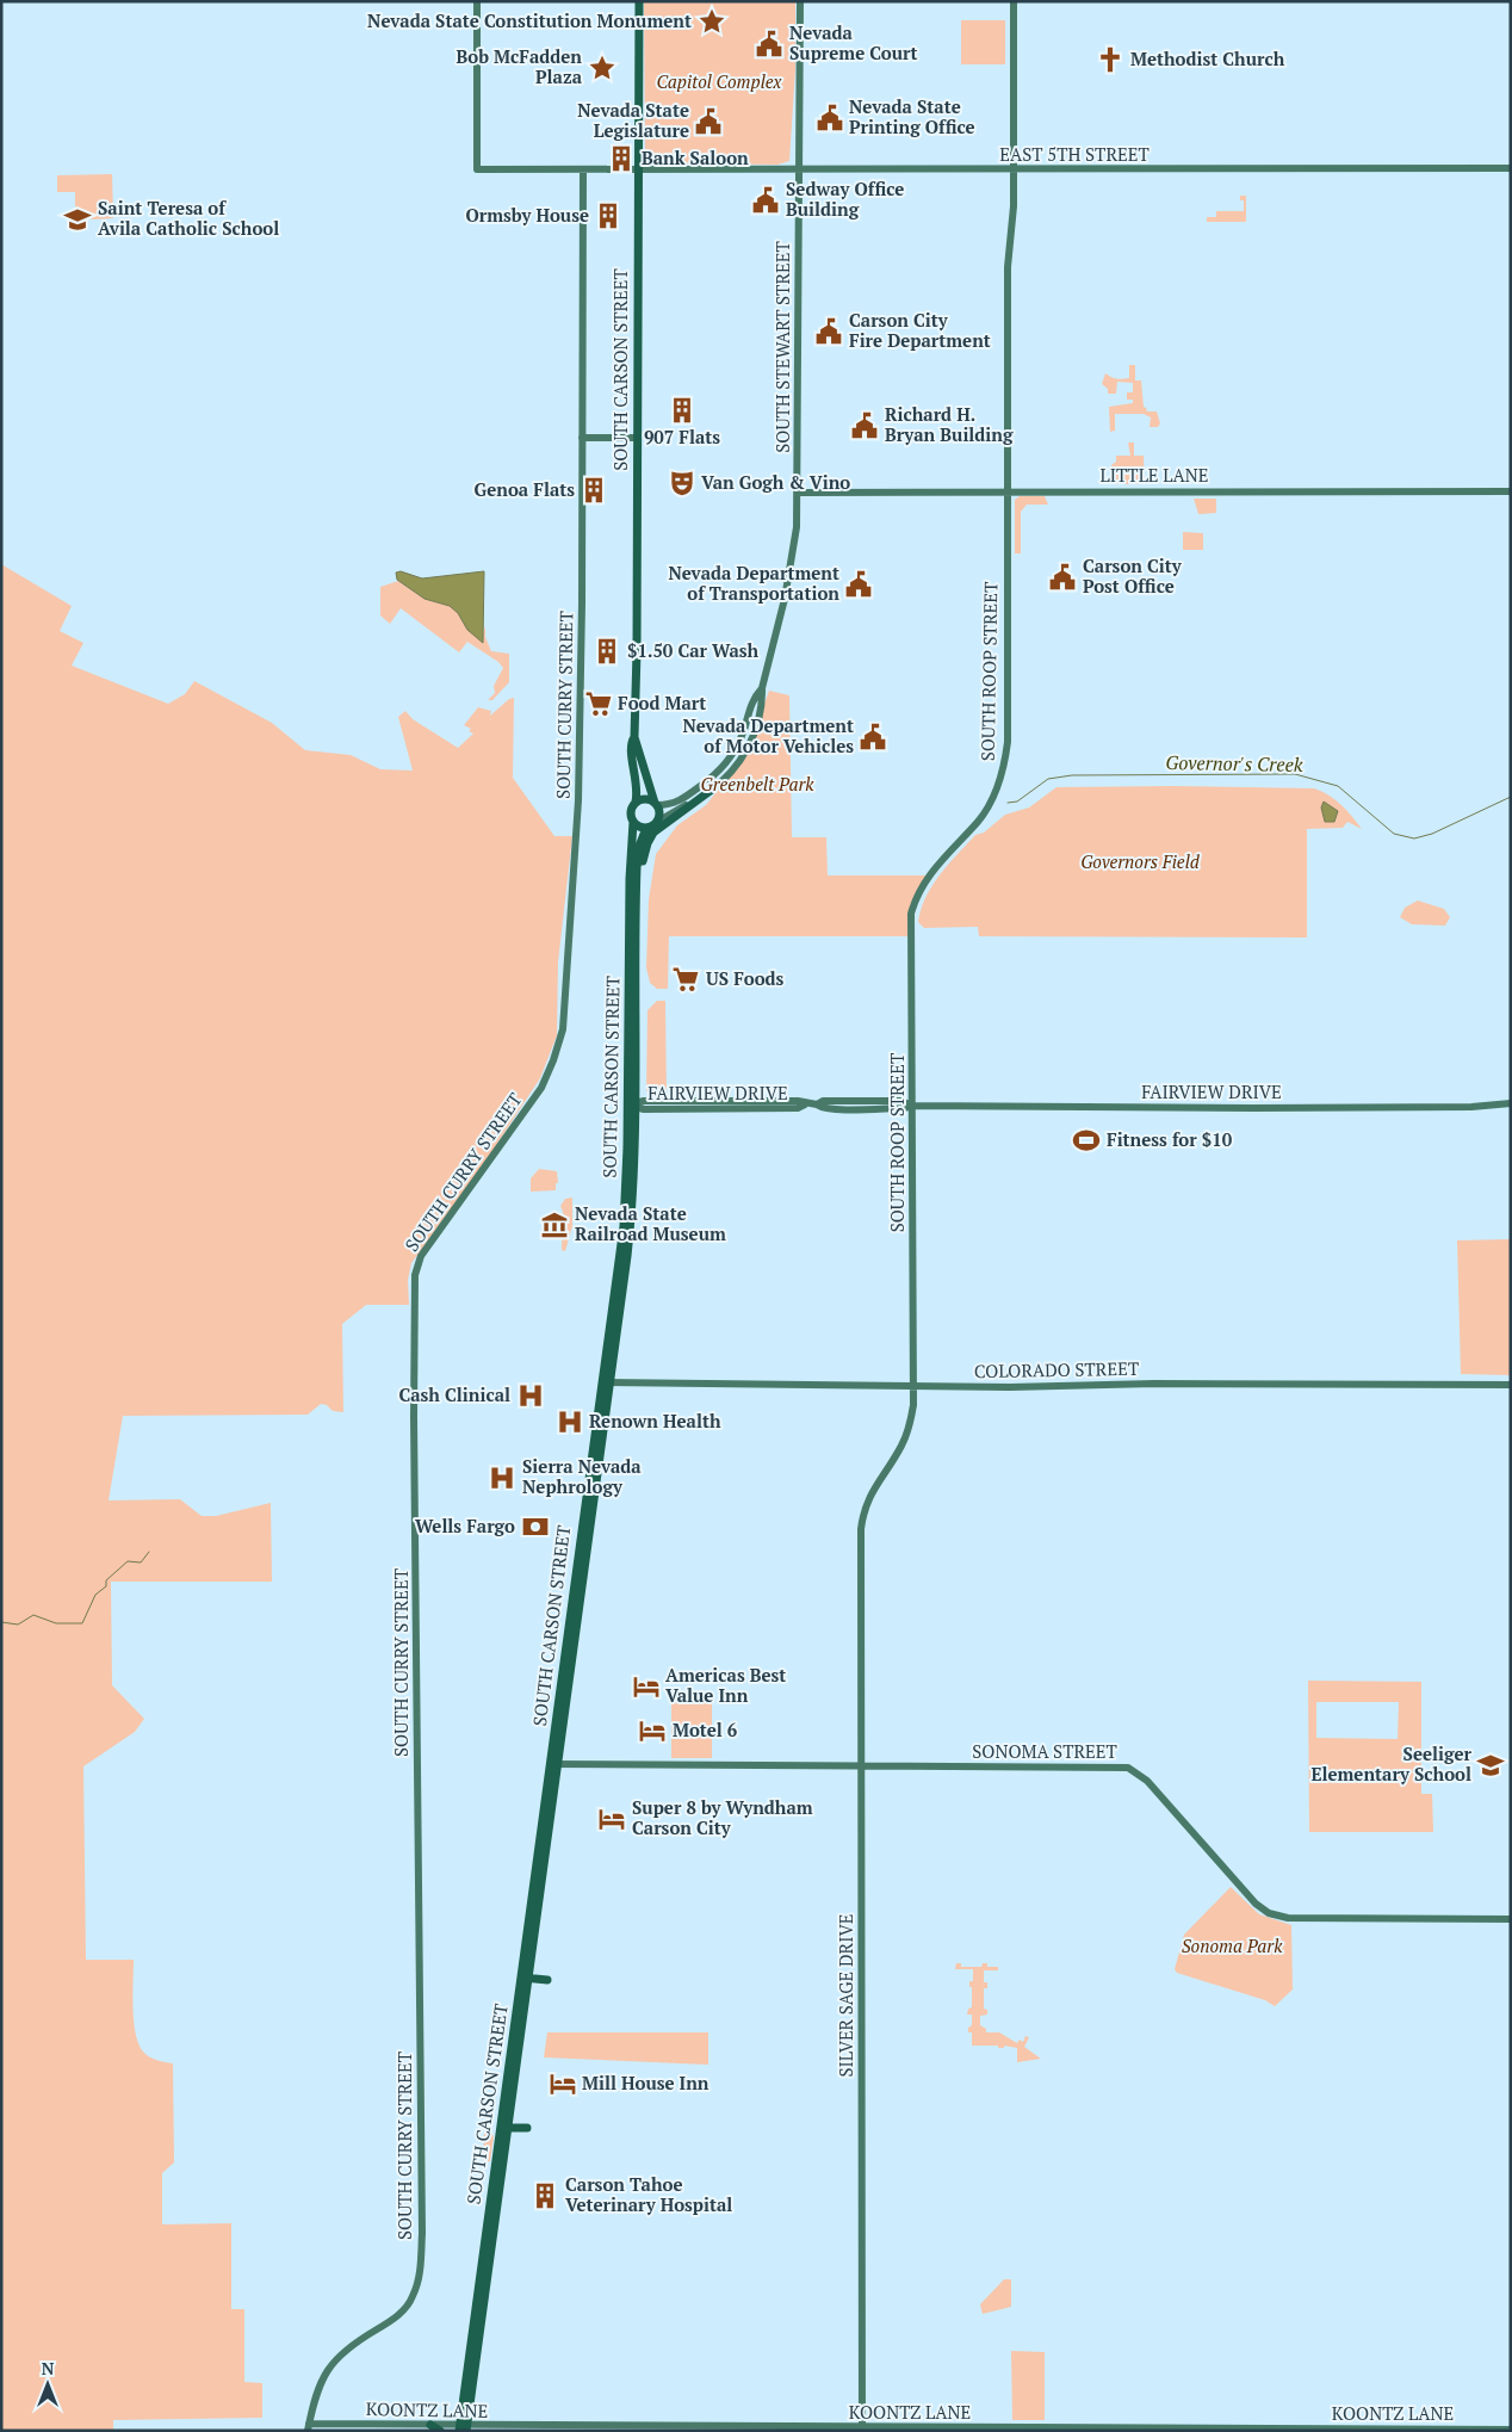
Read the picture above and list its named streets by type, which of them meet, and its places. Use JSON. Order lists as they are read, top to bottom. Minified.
{"streets":{"main road":["SOUTH CARSON STREET"],"street":["EAST 5TH STREET","SOUTH STEWART STREET","LITTLE LANE","SOUTH ROOP STREET","SOUTH CURRY STREET","FAIRVIEW DRIVE","COLORADO STREET","SONOMA STREET","SILVER SAGE DRIVE","KOONTZ LANE"]},"crossings":[["EAST 5TH STREET","SOUTH STEWART STREET"],["EAST 5TH STREET","SOUTH CARSON STREET"],["EAST 5TH STREET","SOUTH ROOP STREET"],["EAST 5TH STREET","SOUTH CURRY STREET"],["SOUTH STEWART STREET","SOUTH CARSON STREET"],["SOUTH STEWART STREET","LITTLE LANE"],["SOUTH CARSON STREET","FAIRVIEW DRIVE"],["SOUTH CARSON STREET","COLORADO STREET"],["SOUTH CARSON STREET","SONOMA STREET"],["SOUTH CARSON STREET","KOONTZ LANE"],["LITTLE LANE","SOUTH ROOP STREET"],["SOUTH ROOP STREET","FAIRVIEW DRIVE"],["SOUTH ROOP STREET","COLORADO STREET"],["SOUTH ROOP STREET","SILVER SAGE DRIVE"],["SOUTH CURRY STREET","KOONTZ LANE"],["SONOMA STREET","SILVER SAGE DRIVE"],["SILVER SAGE DRIVE","KOONTZ LANE"]],"water":["Governor's Creek"],"parks":["Capitol Complex","Greenbelt Park","Governors Field","Sonoma Park"],"places":{"place":["Nevada State Constitution Monument","Bob McFadden Plaza"],"public building":["Nevada Supreme Court","Nevada State Printing Office","Nevada State Legislature","Sedway Office Building","Carson City Fire Department","Richard H. Bryan Building","Carson City Post Office","Nevada Department of Transportation","Nevada Department of Motor Vehicles"],"church":["Methodist Church"],"building":["Bank Saloon","Ormsby House","907 Flats","Genoa Flats","$1.50 Car Wash","Carson Tahoe Veterinary Hospital"],"school or university":["Saint Teresa of Avila Catholic School","Seeliger Elementary School"],"theatre":["Van Gogh & Vino"],"supermarket":["Food Mart","US Foods"],"sports":["Fitness for $10"],"museum":["Nevada State Railroad Museum"],"hospital":["Cash Clinical","Renown Health","Sierra Nevada Nephrology"],"bank":["Wells Fargo"],"hotel":["Americas Best Value Inn","Motel 6","Super 8 by Wyndham Carson City","Mill House Inn"]},"north":"top"}
